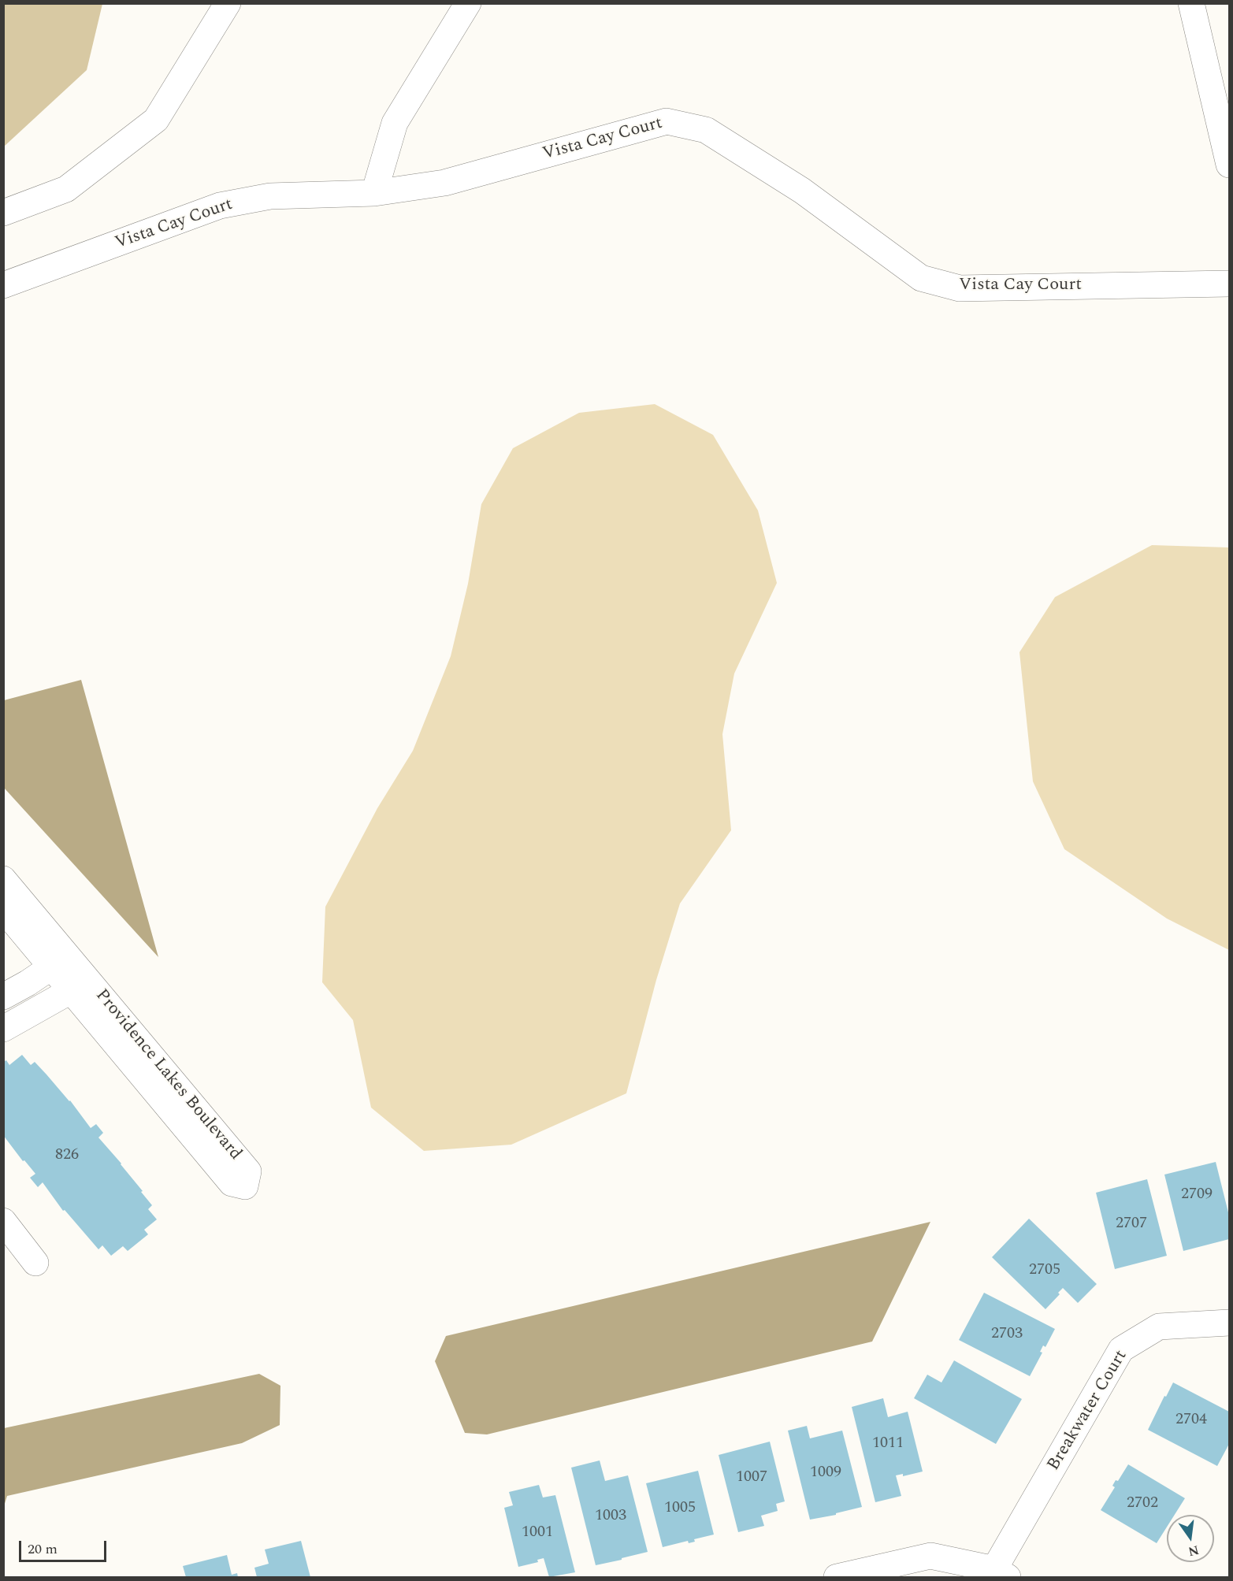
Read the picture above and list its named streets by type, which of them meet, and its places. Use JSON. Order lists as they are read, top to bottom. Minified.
{"streets":{"street":["Vista Cay Court","Providence Lakes Boulevard","Breakwater Court"]},"house_numbers":["826","2709","2707","2705","2703","2704","1011","1009","1007","2702","1005","1003","1001"],"scale_bar":"20 m","north":"bottom"}
